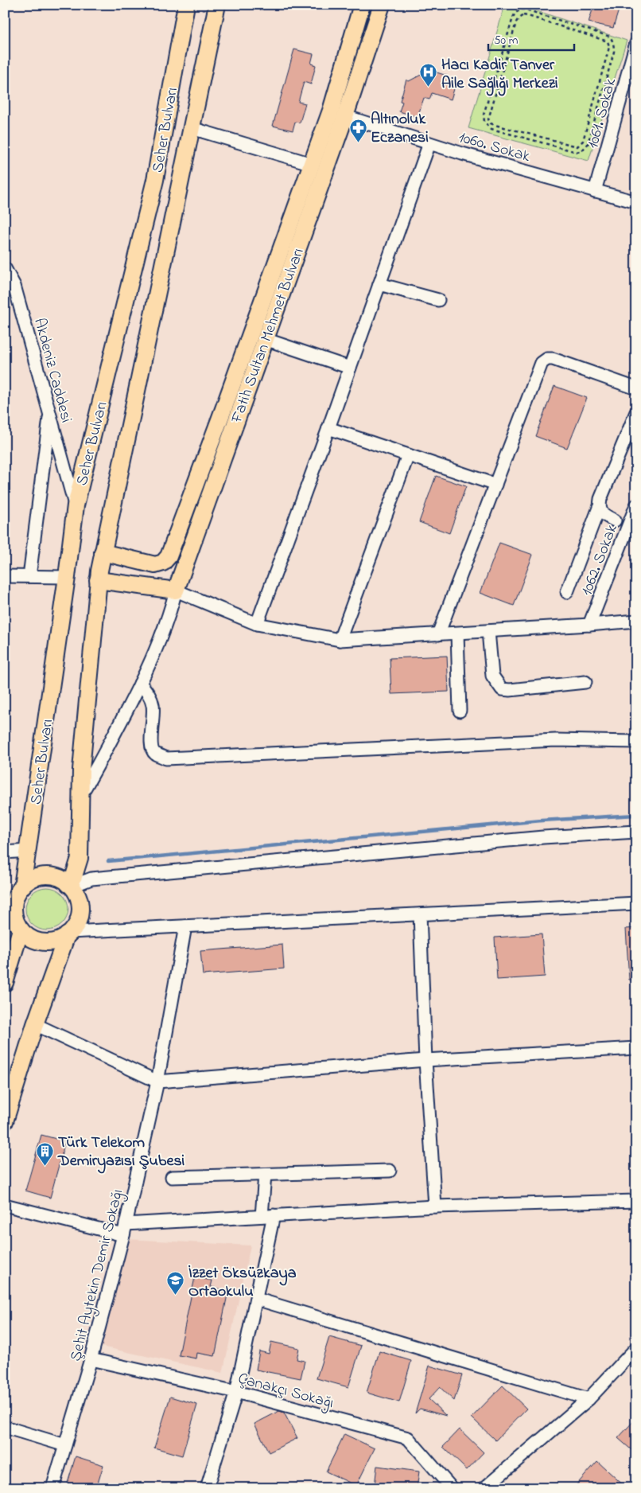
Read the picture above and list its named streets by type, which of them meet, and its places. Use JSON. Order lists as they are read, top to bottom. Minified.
{"streets":{"main road":["Seher Bulvarı","Fatih Sultan Mehmet Bulvarı"],"street":["1061. Sokak","1060. Sokak","Akdeniz Caddesi","1062. Sokak","Şehit Aytekin Demir Sokağı","Çanakçı Sokağı"]},"crossings":[["1061. Sokak","1060. Sokak"],["Seher Bulvarı","Fatih Sultan Mehmet Bulvarı"],["Seher Bulvarı","Akdeniz Caddesi"],["1060. Sokak","Fatih Sultan Mehmet Bulvarı"],["Şehit Aytekin Demir Sokağı","Çanakçı Sokağı"]],"places":{"hospital":["Hacı Kadir Tanver Aile Sağlığı Merkezi"],"pharmacy":["Altınoluk Eczanesi"],"building":["Türk Telekom Demiryazısı Şubesi"],"school or university":["İzzet Öksüzkaya Ortaokulu"]},"scale_bar":"50 m"}
